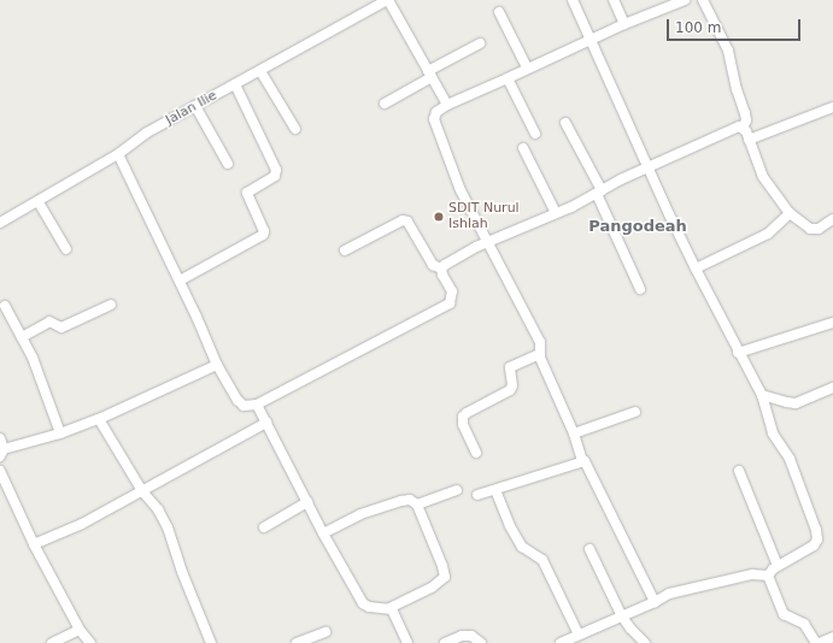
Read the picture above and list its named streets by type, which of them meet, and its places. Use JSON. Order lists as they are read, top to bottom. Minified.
{"streets":{"street":["Jalan Ilie"]},"districts":["Pangodeah"],"places":["SDIT Nurul Ishlah"],"scale_bar":"100 m"}
